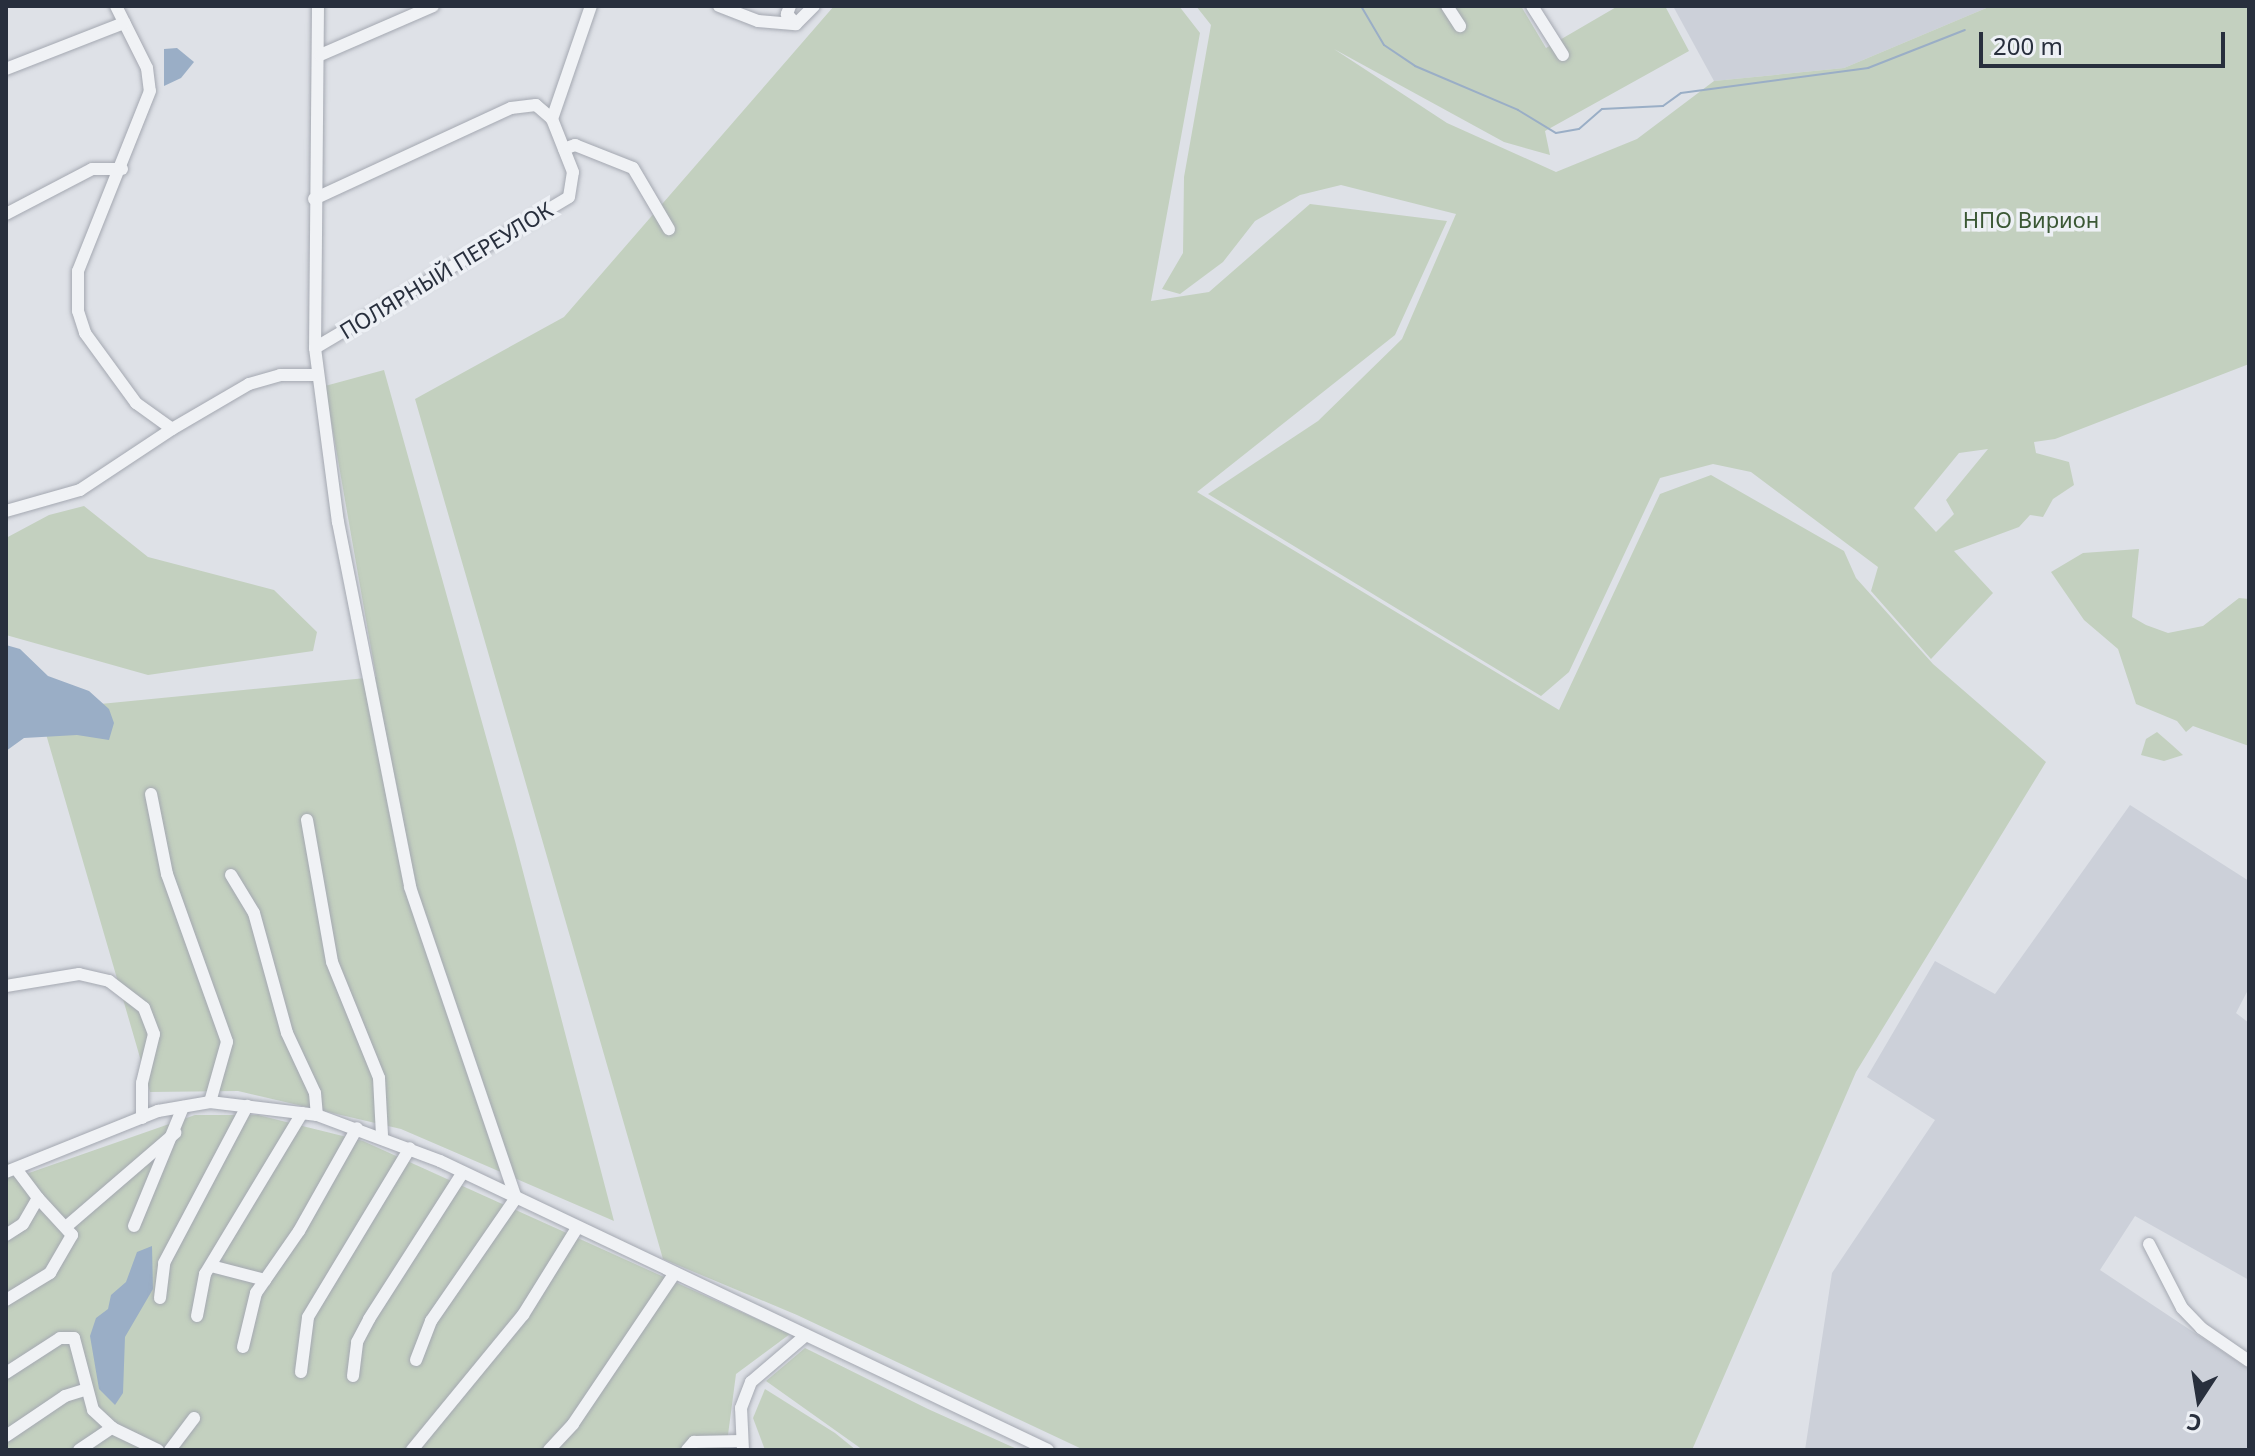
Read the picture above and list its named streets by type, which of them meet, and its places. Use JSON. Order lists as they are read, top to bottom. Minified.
{"streets":{"street":["ПОЛЯРНЫЙ ПЕРЕУЛОК"]},"parks":["НПО Вирион"],"scale_bar":"200 m","north":"bottom"}
